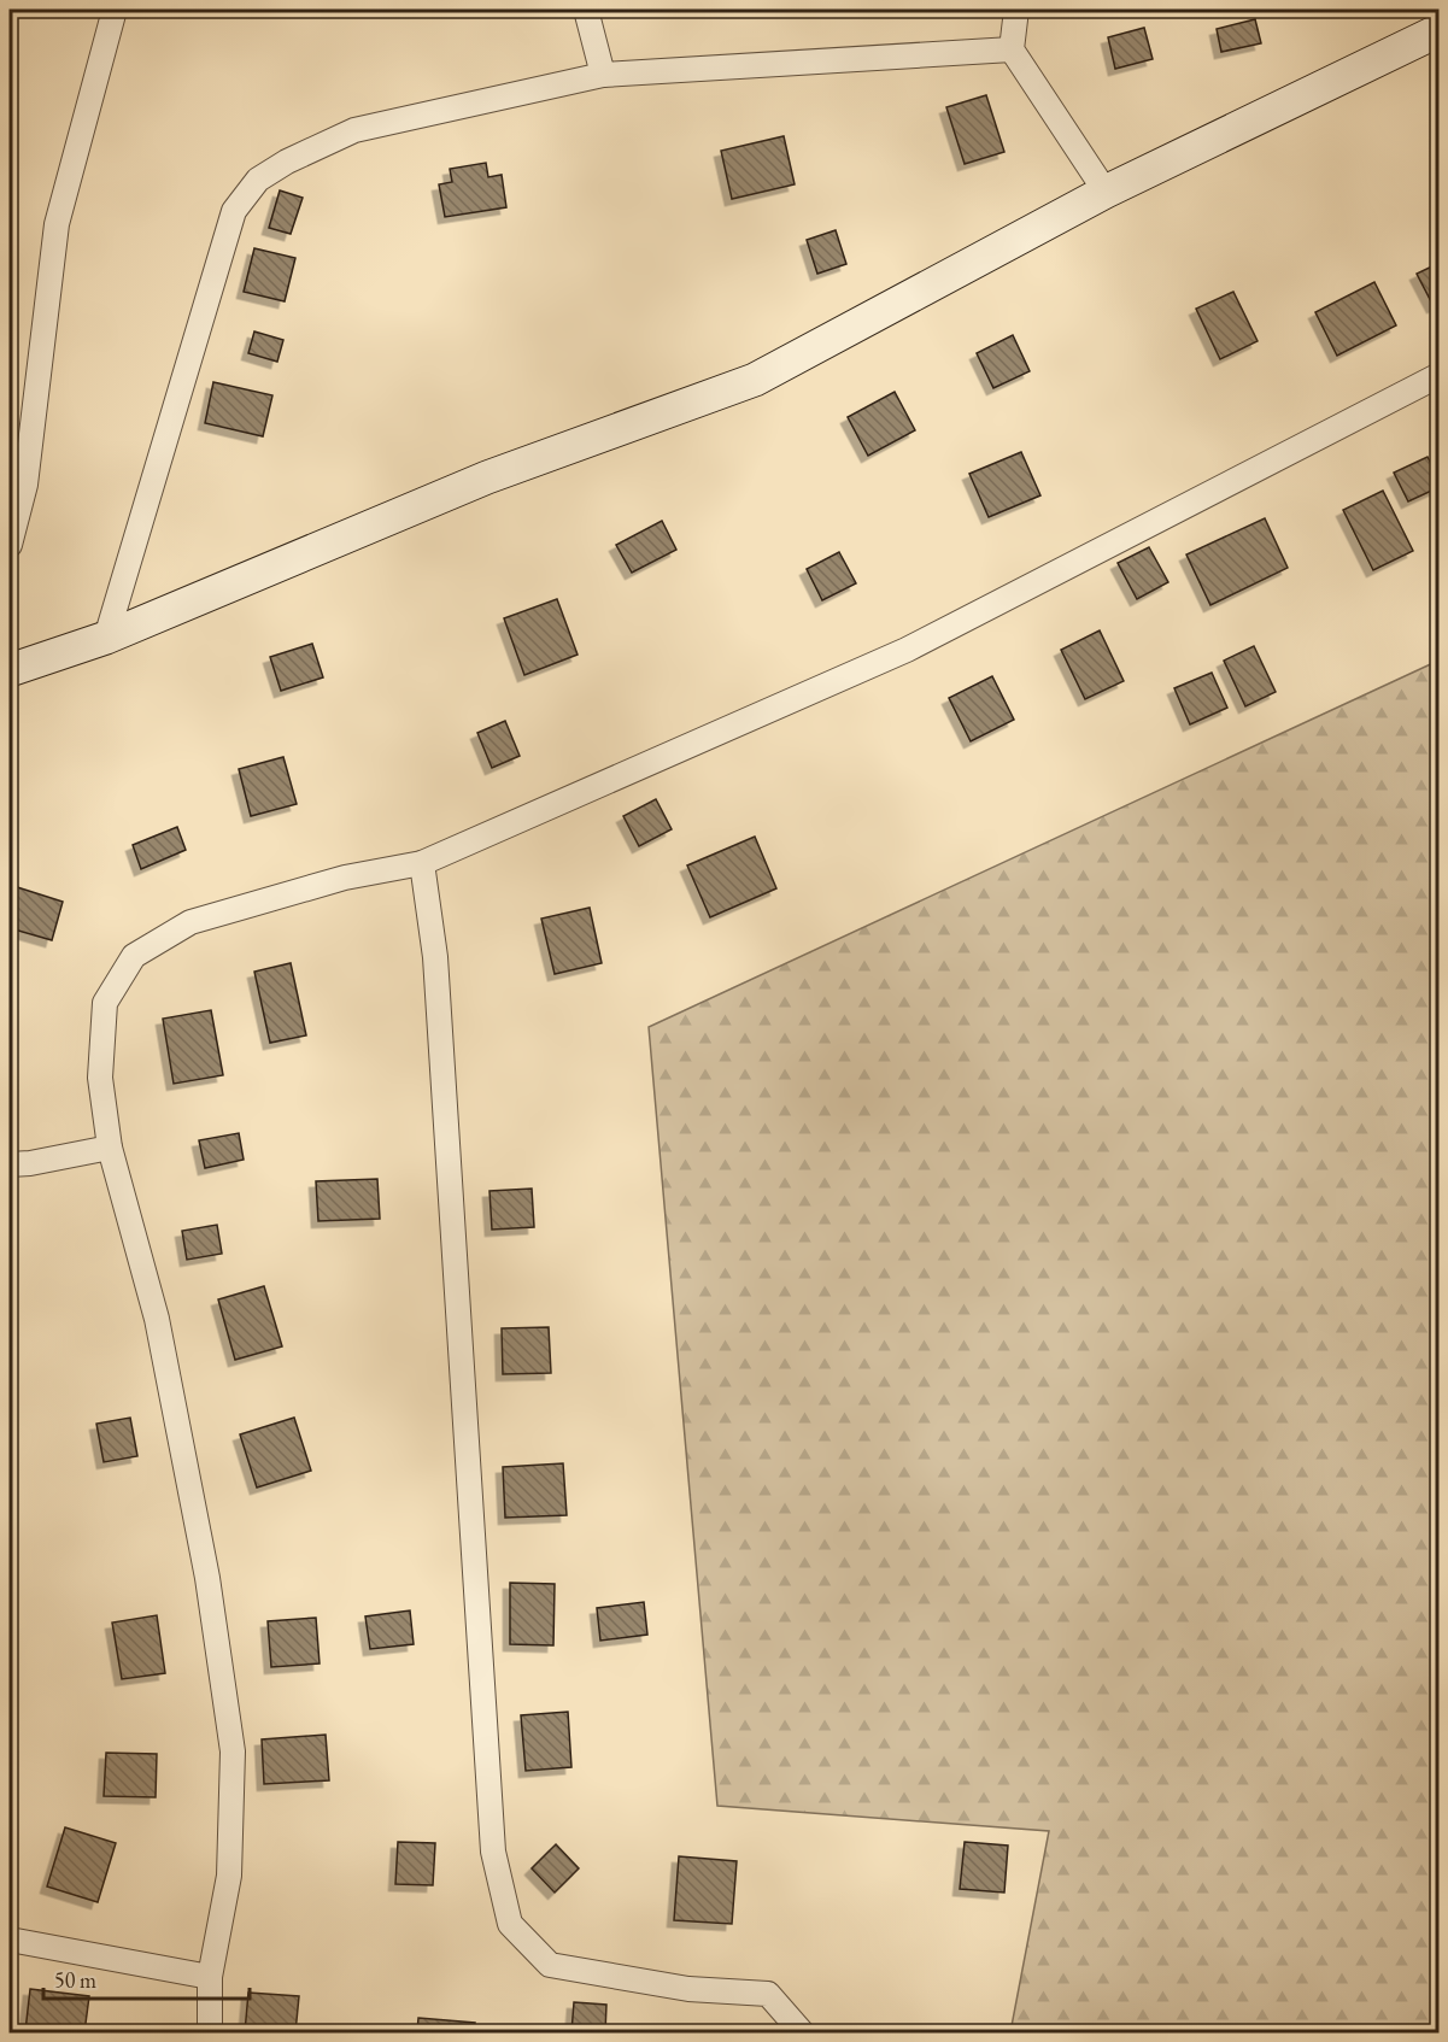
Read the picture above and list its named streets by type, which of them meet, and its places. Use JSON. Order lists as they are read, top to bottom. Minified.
{"scale_bar":"50 m"}
